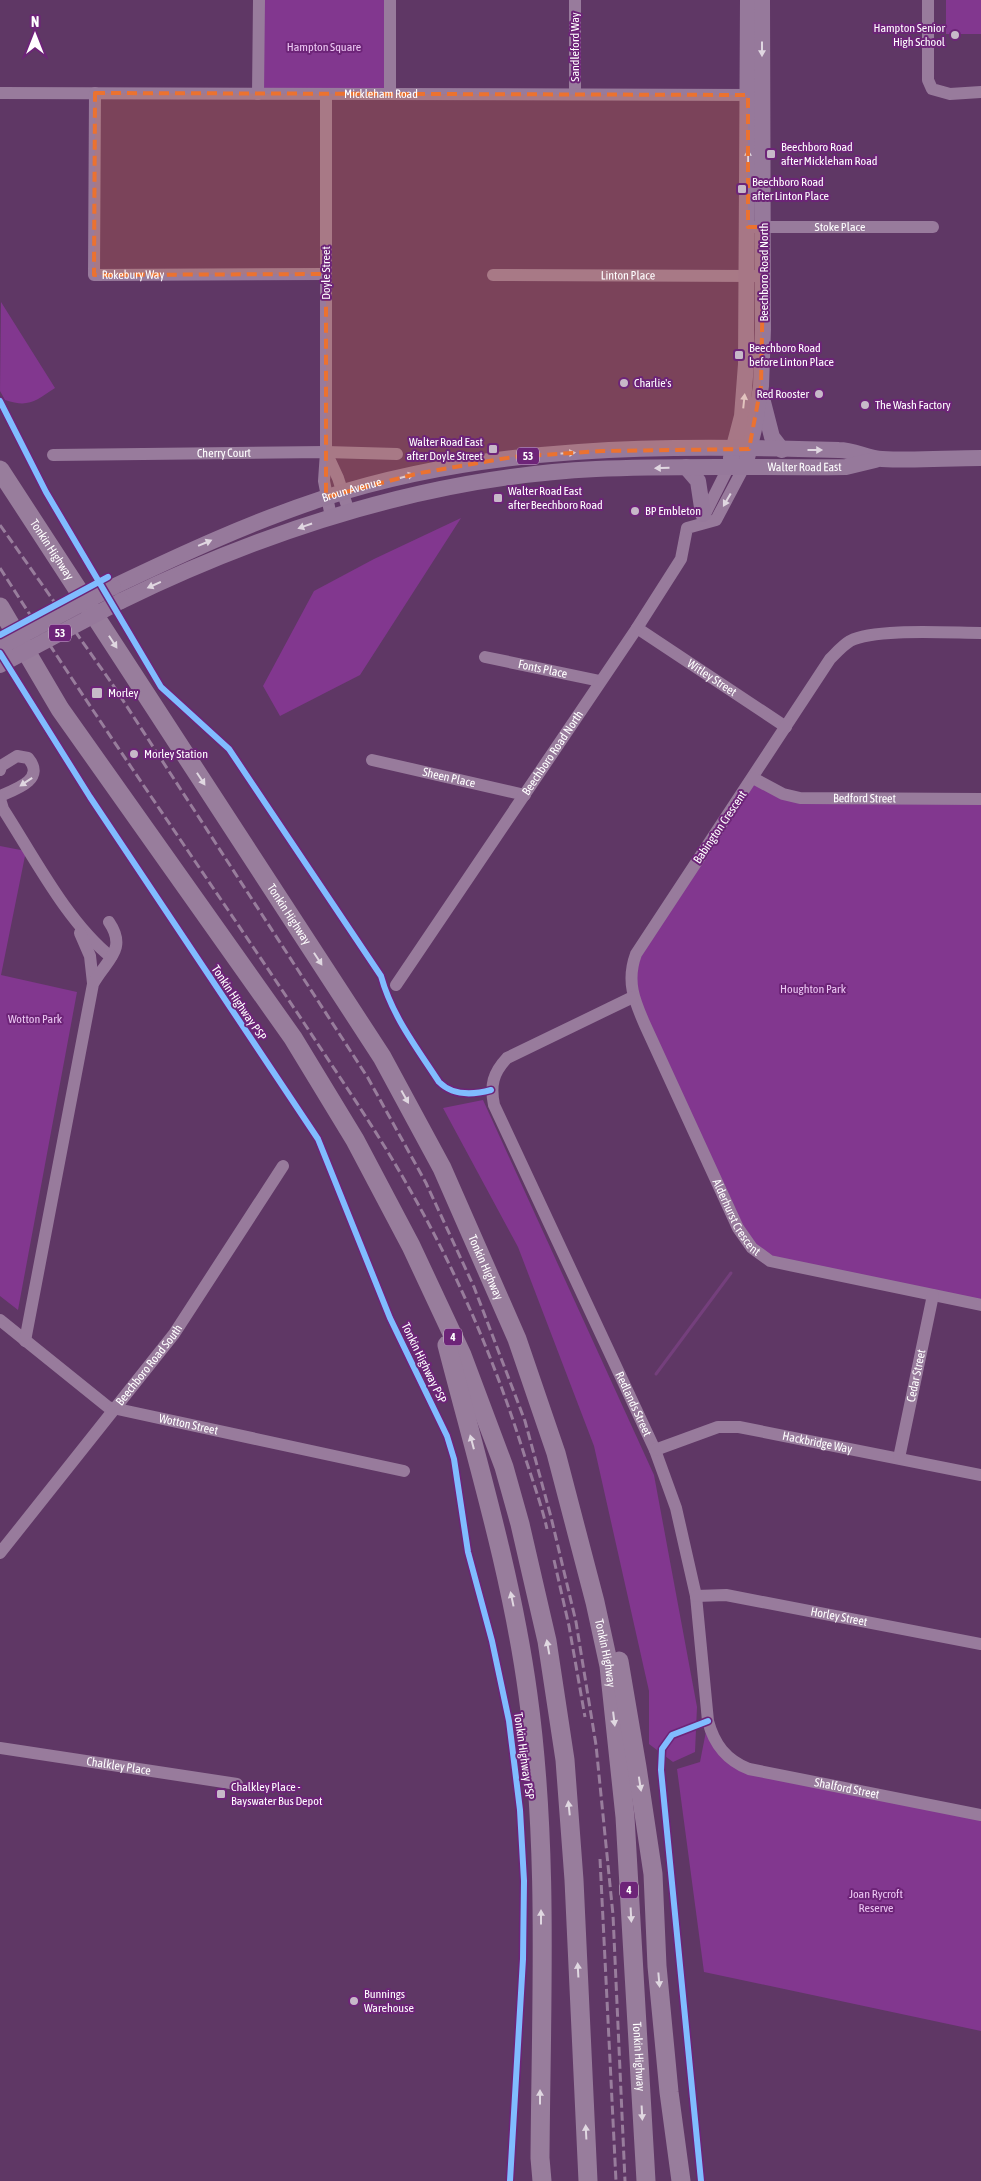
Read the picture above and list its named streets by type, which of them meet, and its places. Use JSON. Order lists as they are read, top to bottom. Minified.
{"streets":{"highway":["Tonkin Highway","4"],"main road":["Beechboro Road North","53","Walter Road East","Broun Avenue"],"street":["Sandleford Way","Mickleham Road","Stoke Place","Doyle Street","Rokebury Way","Linton Place","Cherry Court","Fonts Place","Witley Street","Sheen Place","Bedford Street","Babington Crescent","Alderhurst Crescent","Beechboro Road South","Cedar Street","Redlands Street","Wotton Street","Hackbridge Way","Horley Street","Chalkley Place","Shalford Street"],"cycle path":["Tonkin Highway PSP"]},"crossings":[["Sandleford Way","Mickleham Road"],["Mickleham Road","Beechboro Road North"],["Mickleham Road","Doyle Street"],["Mickleham Road","Rokebury Way"],["Stoke Place","Beechboro Road North"],["Beechboro Road North","Linton Place"],["Beechboro Road North","Walter Road East"],["Beechboro Road North","Broun Avenue"],["Beechboro Road North","Fonts Place"],["Beechboro Road North","Witley Street"],["Beechboro Road North","Sheen Place"],["Doyle Street","Rokebury Way"],["Doyle Street","Cherry Court"],["Doyle Street","Broun Avenue"],["Walter Road East","Broun Avenue"],["Witley Street","Babington Crescent"],["Bedford Street","Babington Crescent"],["Babington Crescent","Alderhurst Crescent"],["Babington Crescent","Redlands Street"],["Alderhurst Crescent","Cedar Street"],["Alderhurst Crescent","Redlands Street"],["Beechboro Road South","Wotton Street"],["Cedar Street","Hackbridge Way"],["Redlands Street","Hackbridge Way"],["Redlands Street","Horley Street"],["Redlands Street","Shalford Street"]],"parks":["Hampton Square","Houghton Park","Wotton Park","Joan Rycroft Reserve"],"places":{"other":["Hampton Senior High School","Charlie's","Red Rooster","The Wash Factory","BP Embleton","Morley Station","Bunnings Warehouse"],"transit":["Beechboro Road after Mickleham Road","Beechboro Road after Linton Place","Beechboro Road before Linton Place","Walter Road East after Doyle Street","Walter Road East after Beechboro Road","Morley","Chalkley Place - Bayswater Bus Depot"]},"north":"top"}
